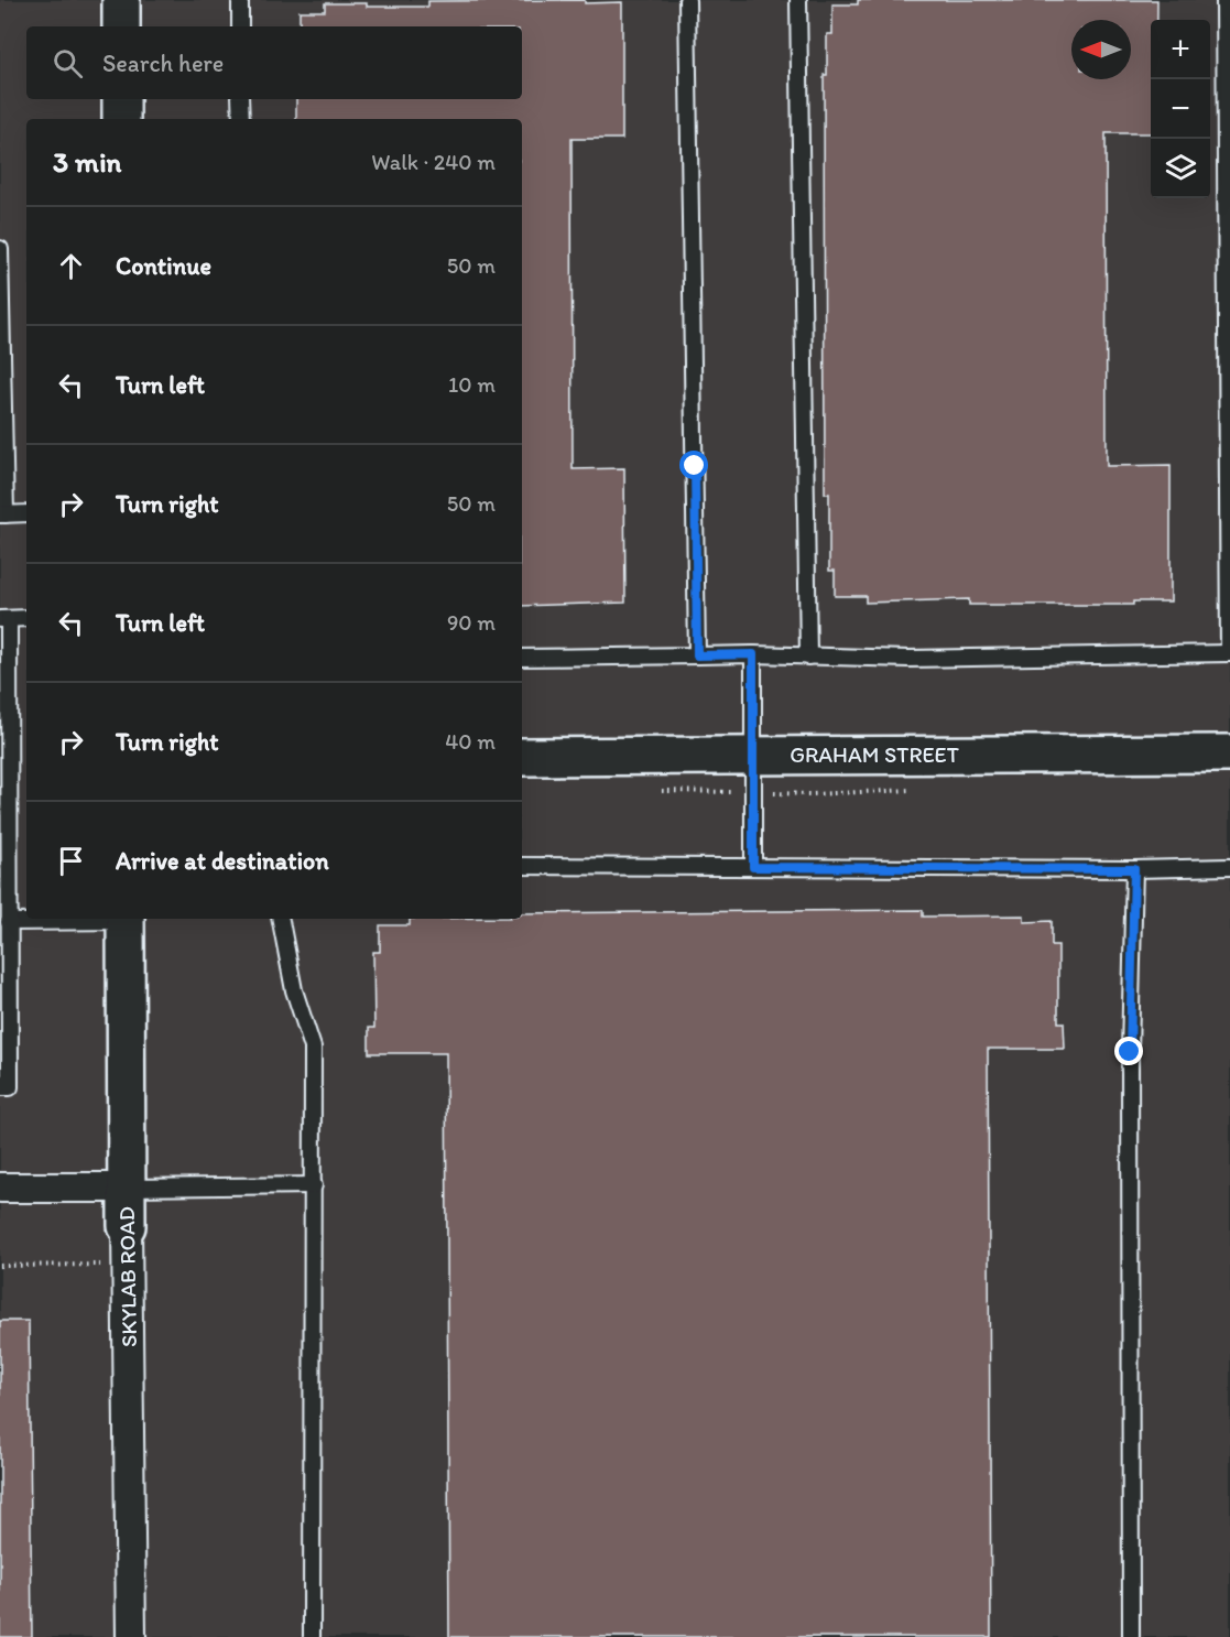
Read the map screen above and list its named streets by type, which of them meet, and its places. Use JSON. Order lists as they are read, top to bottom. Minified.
{"streets":{"street":["GRAHAM STREET","SKYLAB ROAD"]},"north":"left","page":{"map_buttons":["+","−"],"search":"Search here","heading":["3 min","Walk · 240 m"],"list":[["Continue","50 m"],["Turn left","10 m"],["Turn right","50 m"],["Turn left","90 m"],["Turn right","40 m"],"Arrive at destination"]}}
